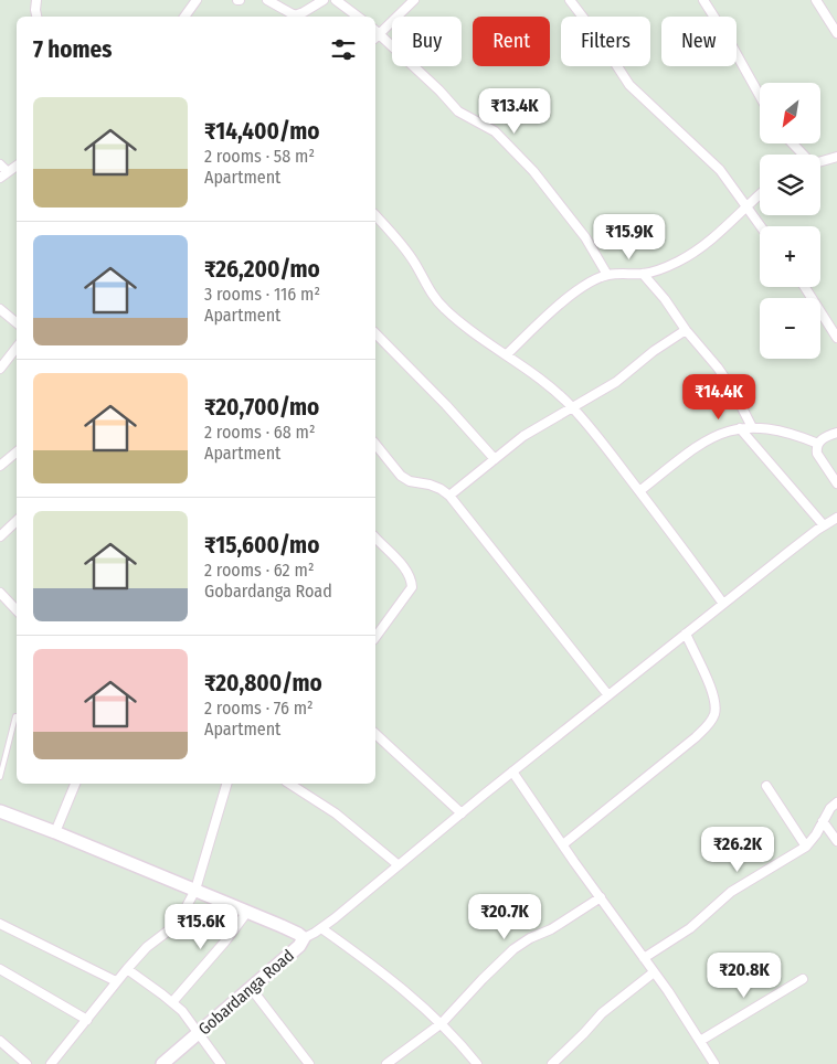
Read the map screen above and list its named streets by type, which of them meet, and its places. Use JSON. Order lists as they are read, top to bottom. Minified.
{"streets":{"main road":["Gobardanga Road"]},"north":"bottom left","page":{"chip":["Buy","Rent","Filters","New"],"heading":"7 homes","map_buttons":["+","−"],"list":[{"name":"₹14,400/mo","note":"2 rooms · 58 m² · Apartment"},{"name":"₹26,200/mo","note":"3 rooms · 116 m² · Apartment"},{"name":"₹20,700/mo","note":"2 rooms · 68 m² · Apartment"},{"name":"₹15,600/mo","note":"2 rooms · 62 m² · Gobardanga Road"},{"name":"₹20,800/mo","note":"2 rooms · 76 m² · Apartment"}],"price":["₹13.4K","₹15.9K","₹14.4K","₹26.2K","₹20.7K","₹15.6K","₹20.8K"]}}
